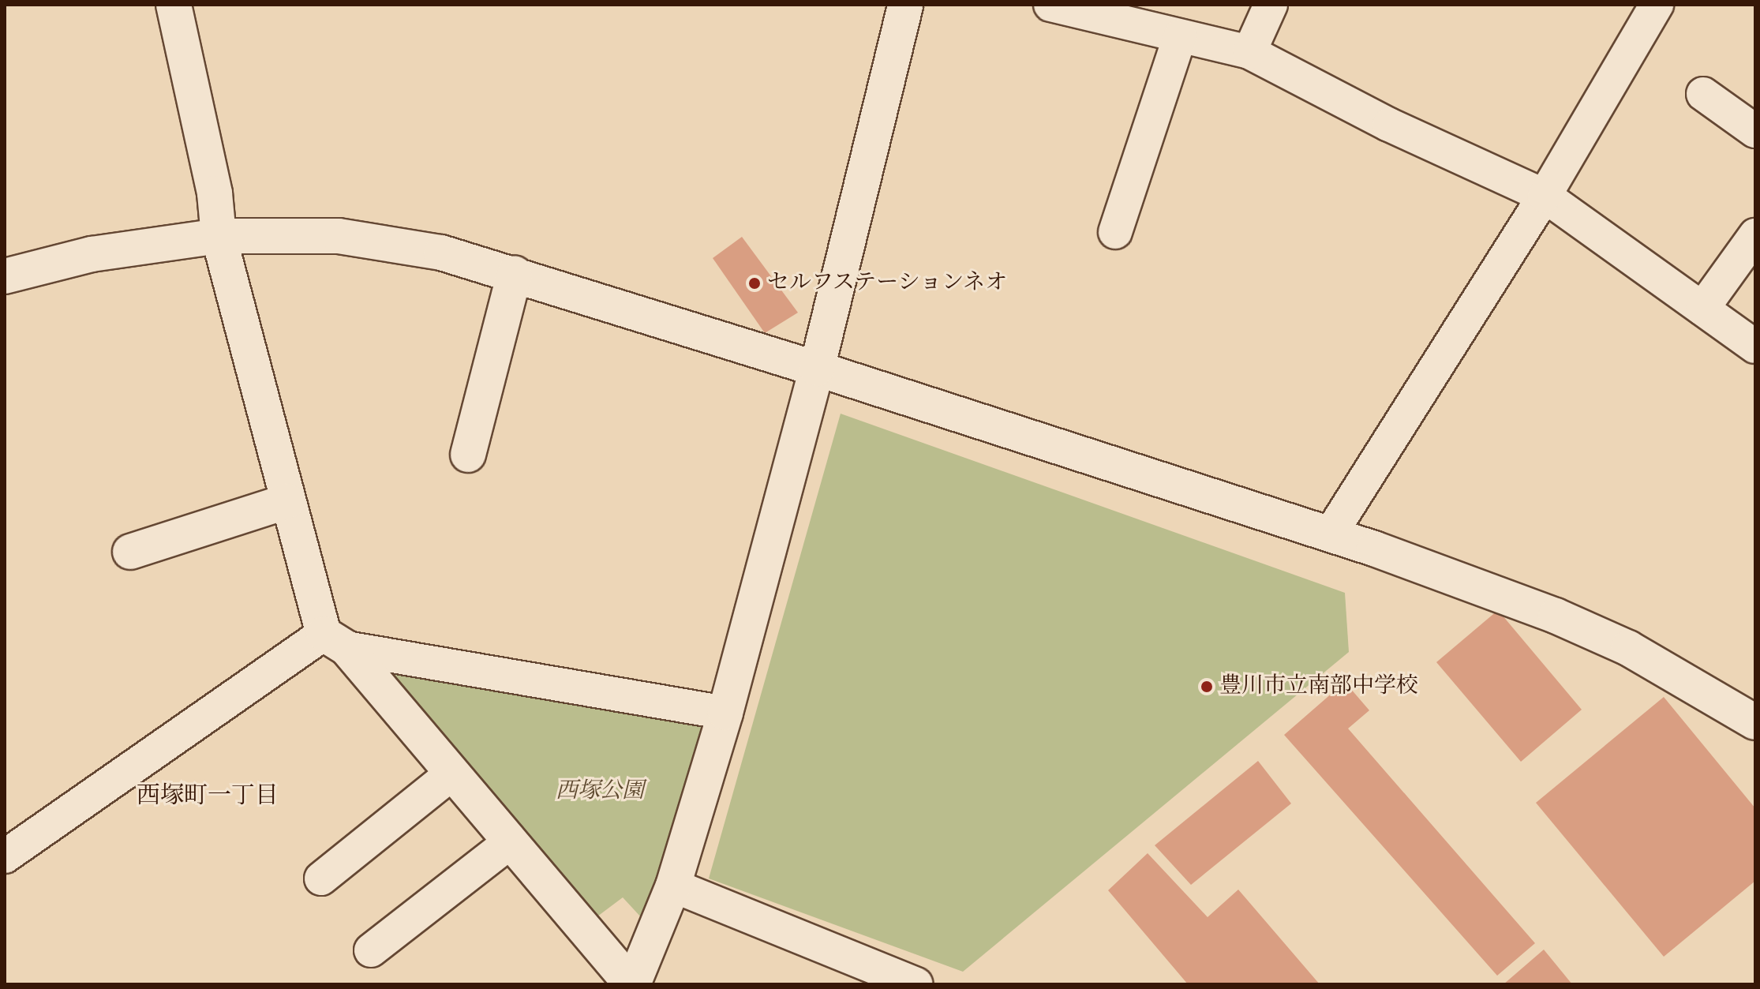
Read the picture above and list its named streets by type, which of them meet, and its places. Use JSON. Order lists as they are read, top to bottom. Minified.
{"districts":["西塚町一丁目"],"parks":["西塚公園"],"places":["セルフステーションネオ","豊川市立南部中学校"]}
